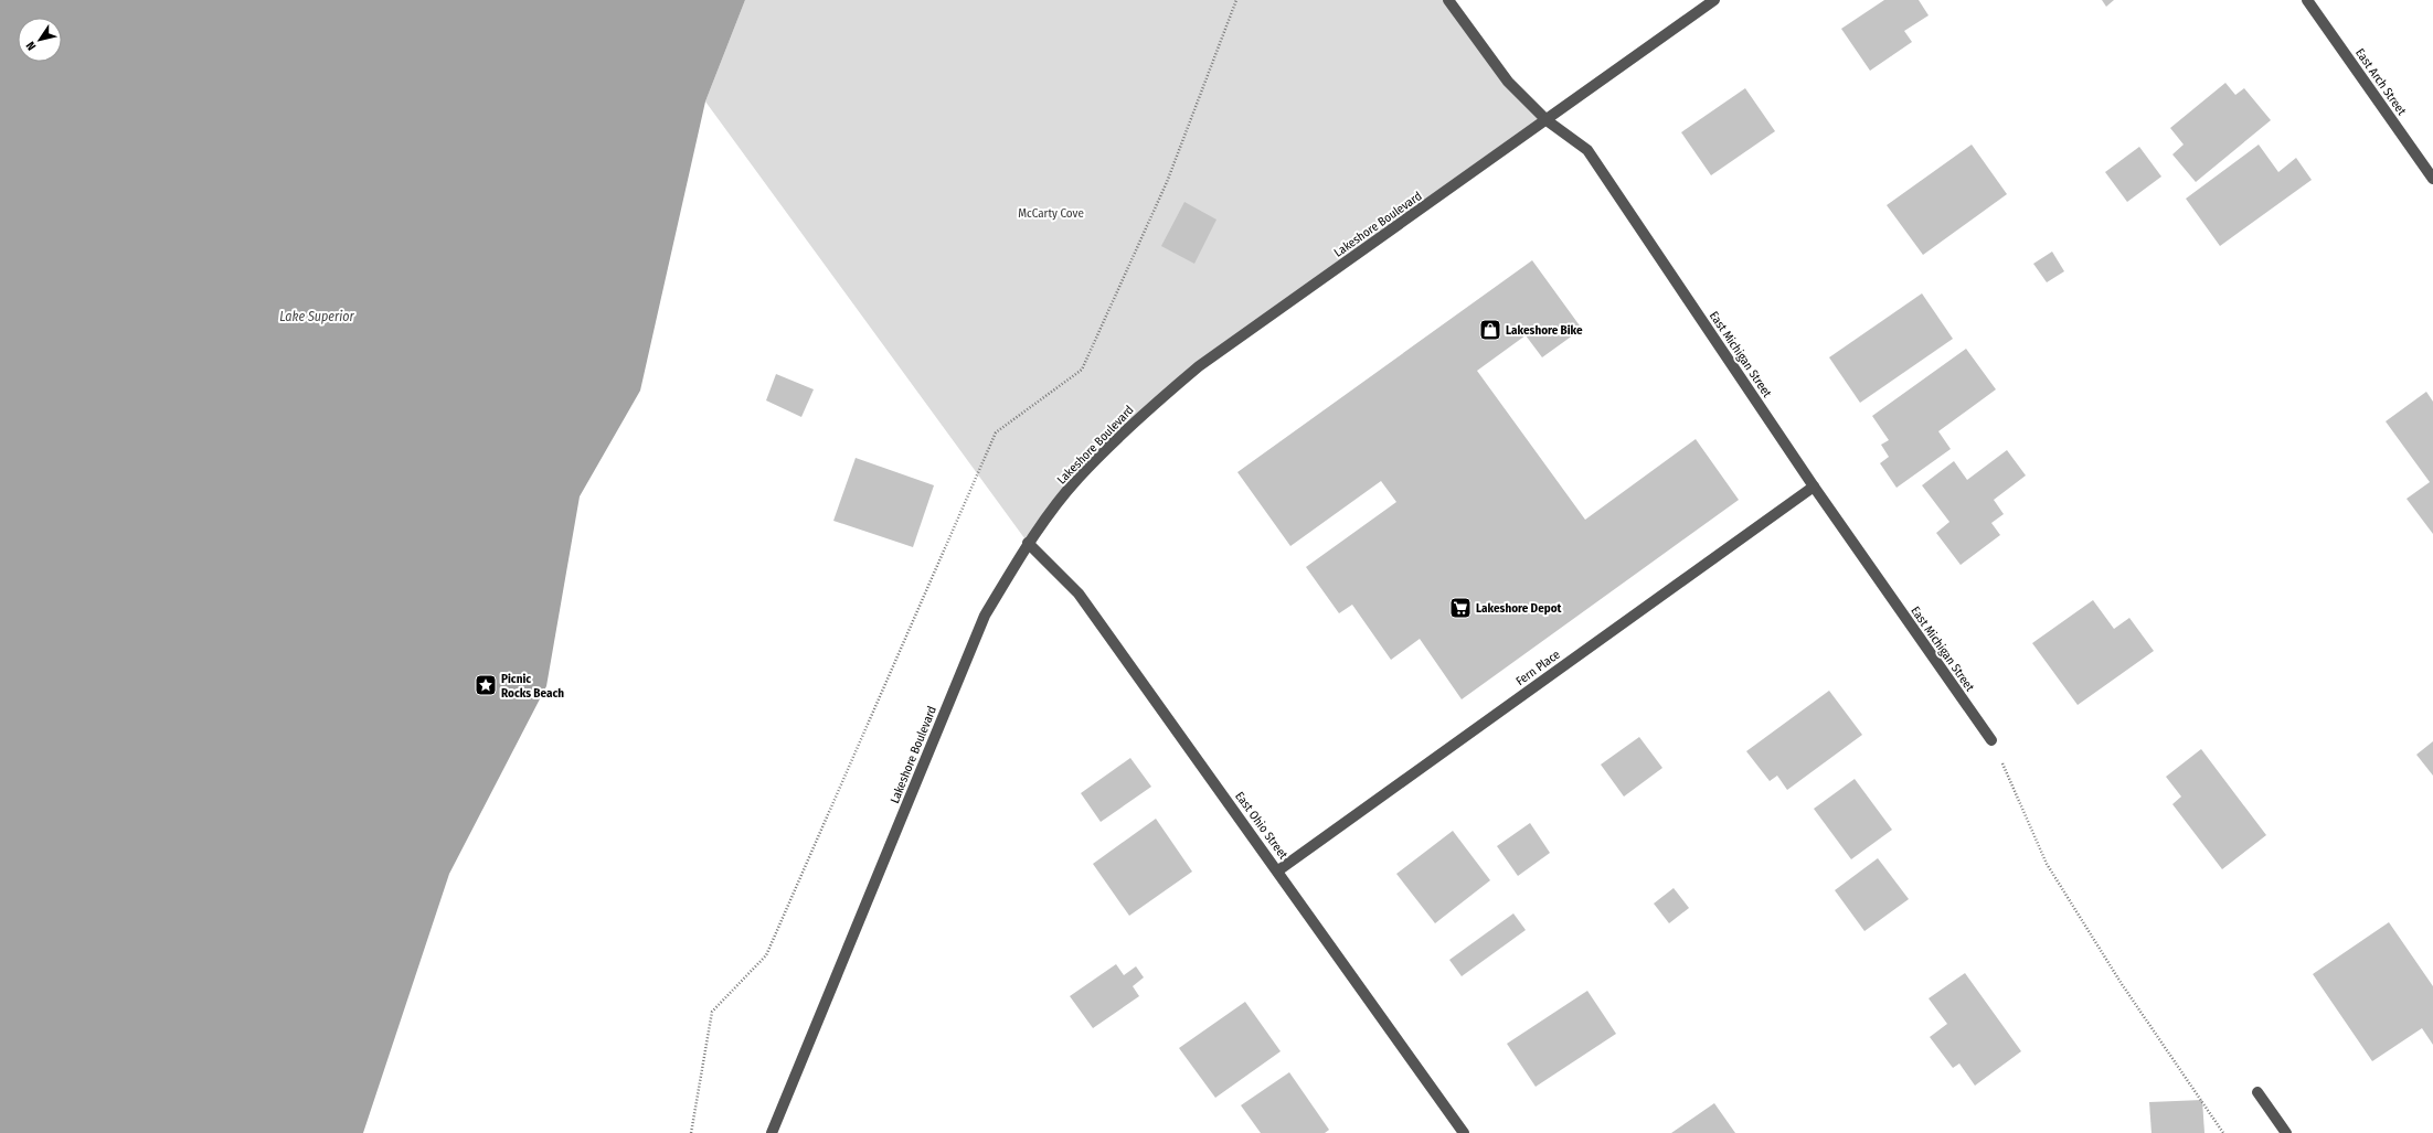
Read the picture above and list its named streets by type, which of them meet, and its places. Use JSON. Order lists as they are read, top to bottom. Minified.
{"streets":{"street":["East Arch Street","Lakeshore Boulevard","East Michigan Street","Fern Place","East Ohio Street"]},"crossings":[["Lakeshore Boulevard","East Michigan Street"],["Lakeshore Boulevard","East Ohio Street"],["East Michigan Street","Fern Place"],["Fern Place","East Ohio Street"]],"water":["Lake Superior"],"parks":["McCarty Cove"],"places":{"shop":["Lakeshore Bike"],"supermarket":["Lakeshore Depot"],"place":["Picnic Rocks Beach"]},"north":"bottom left"}
